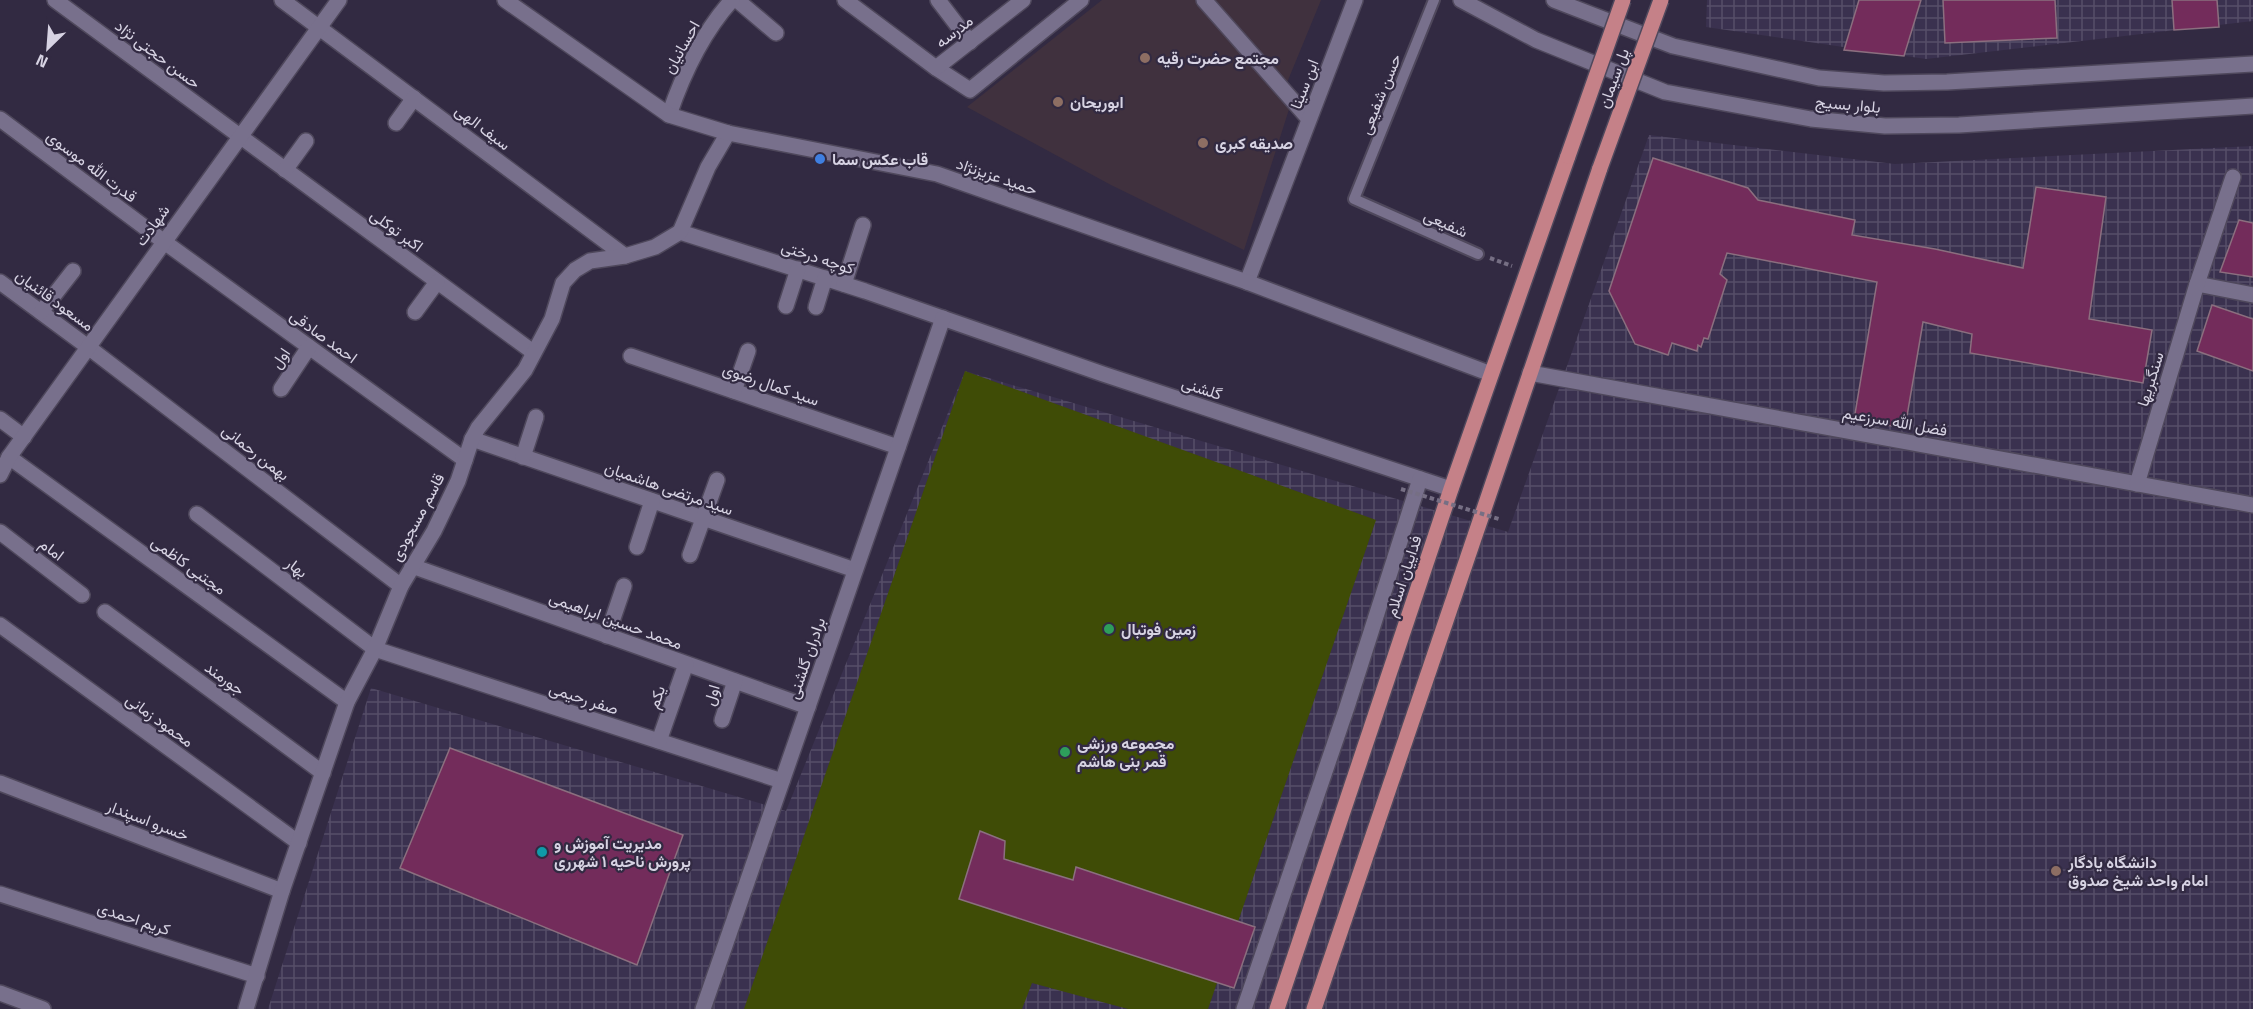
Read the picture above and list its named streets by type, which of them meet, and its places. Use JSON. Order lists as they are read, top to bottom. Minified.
{"streets":{"main road":["پل سیمان","فداییان اسلام"],"street":["مدرسه","احسانیان","حسن حجتی نژاد","ابن سینا","بلوار بسیج","سیف الهی","قدرت الله موسوی","حمید عزیزنژاد","شهادت","اکبر توکلی","کوچه درختی","مسعود قائنیان","احمد صادقی","اول","سنگبریها","سید کمال رضوی","گلشنی","فضل الله سرزعیم","بهمن رحمانی","سید مرتضی هاشمیان","قاسم مسجودی","امام","مجتبی کاظمی","بهار","محمد حسین ابراهیمی","برادران گلشنی","جورمند","یکم","صفر رحیمی","محمود زمانی","خسرو اسپندار","کریم احمدی"],"lane":["حسن شفیعی","شفیعی"]},"crossings":[["احسانیان","حمید عزیزنژاد"],["حسن حجتی نژاد","شهادت"],["حسن حجتی نژاد","اکبر توکلی"],["پل سیمان","فضل الله سرزعیم"],["پل سیمان","فداییان اسلام"],["ابن سینا","حمید عزیزنژاد"],["حسن شفیعی","شفیعی"],["سیف الهی","شهادت"],["سیف الهی","قاسم مسجودی"],["قدرت الله موسوی","شهادت"],["قدرت الله موسوی","احمد صادقی"],["حمید عزیزنژاد","فداییان اسلام"],["شفیعی","فداییان اسلام"],["شهادت","اکبر توکلی"],["شهادت","مسعود قائنیان"],["شهادت","احمد صادقی"],["شهادت","بهمن رحمانی"],["شهادت","مجتبی کاظمی"],["اکبر توکلی","قاسم مسجودی"],["کوچه درختی","گلشنی"],["کوچه درختی","قاسم مسجودی"],["کوچه درختی","برادران گلشنی"],["مسعود قائنیان","بهمن رحمانی"],["احمد صادقی","اول"],["احمد صادقی","قاسم مسجودی"],["اول","محمد حسین ابراهیمی"],["سنگبریها","فضل الله سرزعیم"],["سید کمال رضوی","برادران گلشنی"],["گلشنی","فداییان اسلام"],["گلشنی","برادران گلشنی"],["بهمن رحمانی","قاسم مسجودی"],["سید مرتضی هاشمیان","قاسم مسجودی"],["سید مرتضی هاشمیان","برادران گلشنی"],["قاسم مسجودی","مجتبی کاظمی"],["قاسم مسجودی","بهار"],["قاسم مسجودی","محمد حسین ابراهیمی"],["قاسم مسجودی","جورمند"],["قاسم مسجودی","صفر رحیمی"],["قاسم مسجودی","محمود زمانی"],["قاسم مسجودی","خسرو اسپندار"],["قاسم مسجودی","کریم احمدی"],["بهار","صفر رحیمی"],["محمد حسین ابراهیمی","برادران گلشنی"],["محمد حسین ابراهیمی","یکم"],["برادران گلشنی","صفر رحیمی"],["یکم","صفر رحیمی"]],"places":["مجتمع حضرت رقیه","ابوریحان","صدیقه کبری","قاب عکس سما","زمین فوتبال","مجموعه ورزشی قمر بنی هاشم","مدیریت آموزش و پرورش ناحیه ۱ شهرری","دانشگاه یادگار امام واحد شیخ صدوق"],"north":"bottom left"}
